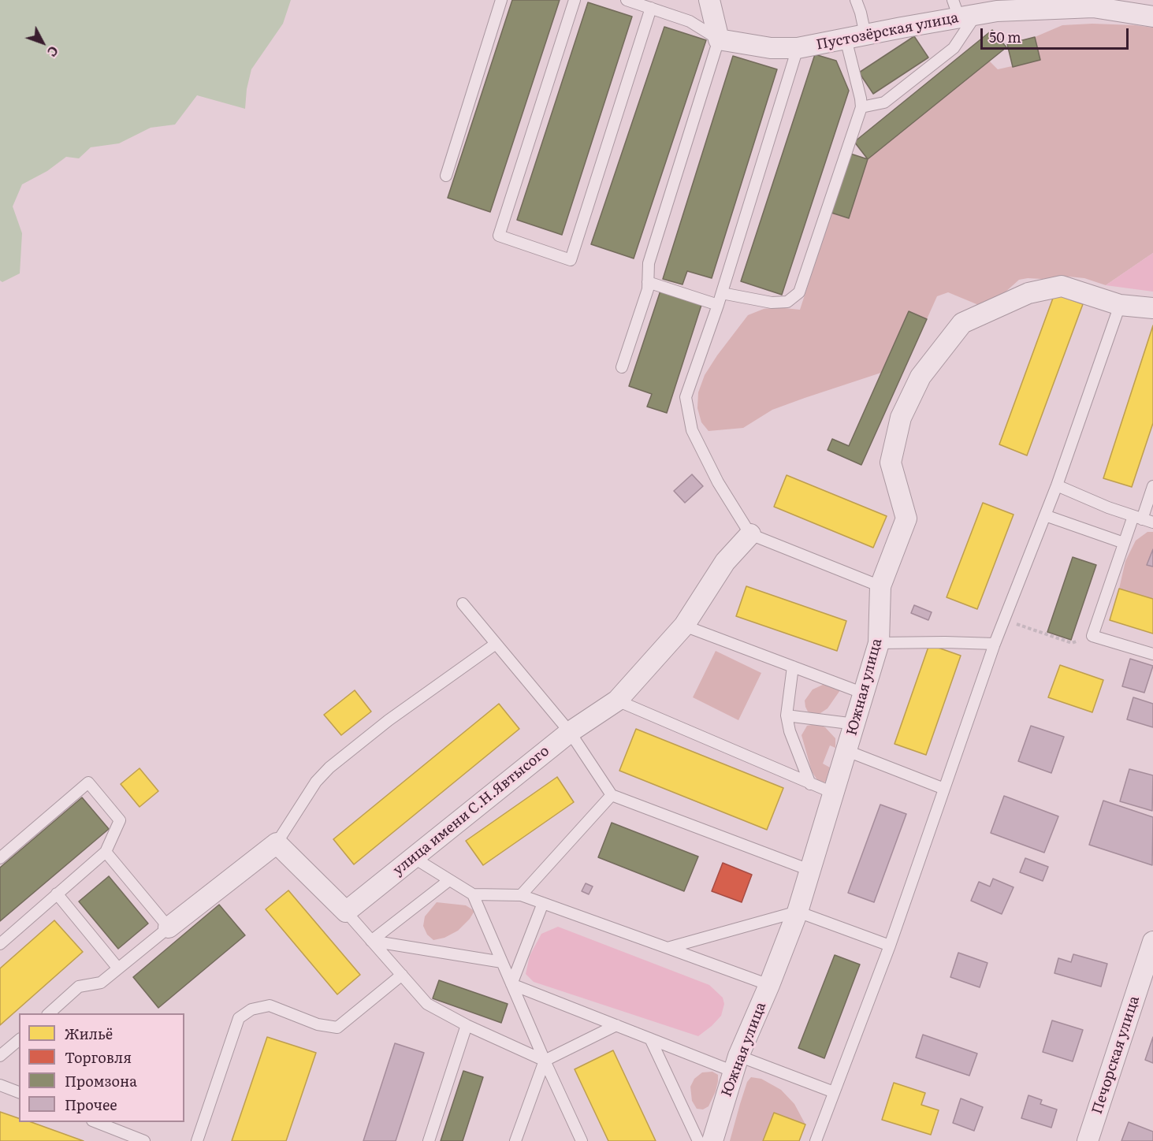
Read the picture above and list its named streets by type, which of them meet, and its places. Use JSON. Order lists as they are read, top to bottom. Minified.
{"streets":{"street":["Пустозёрская улица","Южная улица","улица имени С.Н.Явтысого","Печорская улица"]},"legend":["Жильё","Торговля","Промзона","Прочее"],"scale_bar":"50 m","north":"bottom right"}
